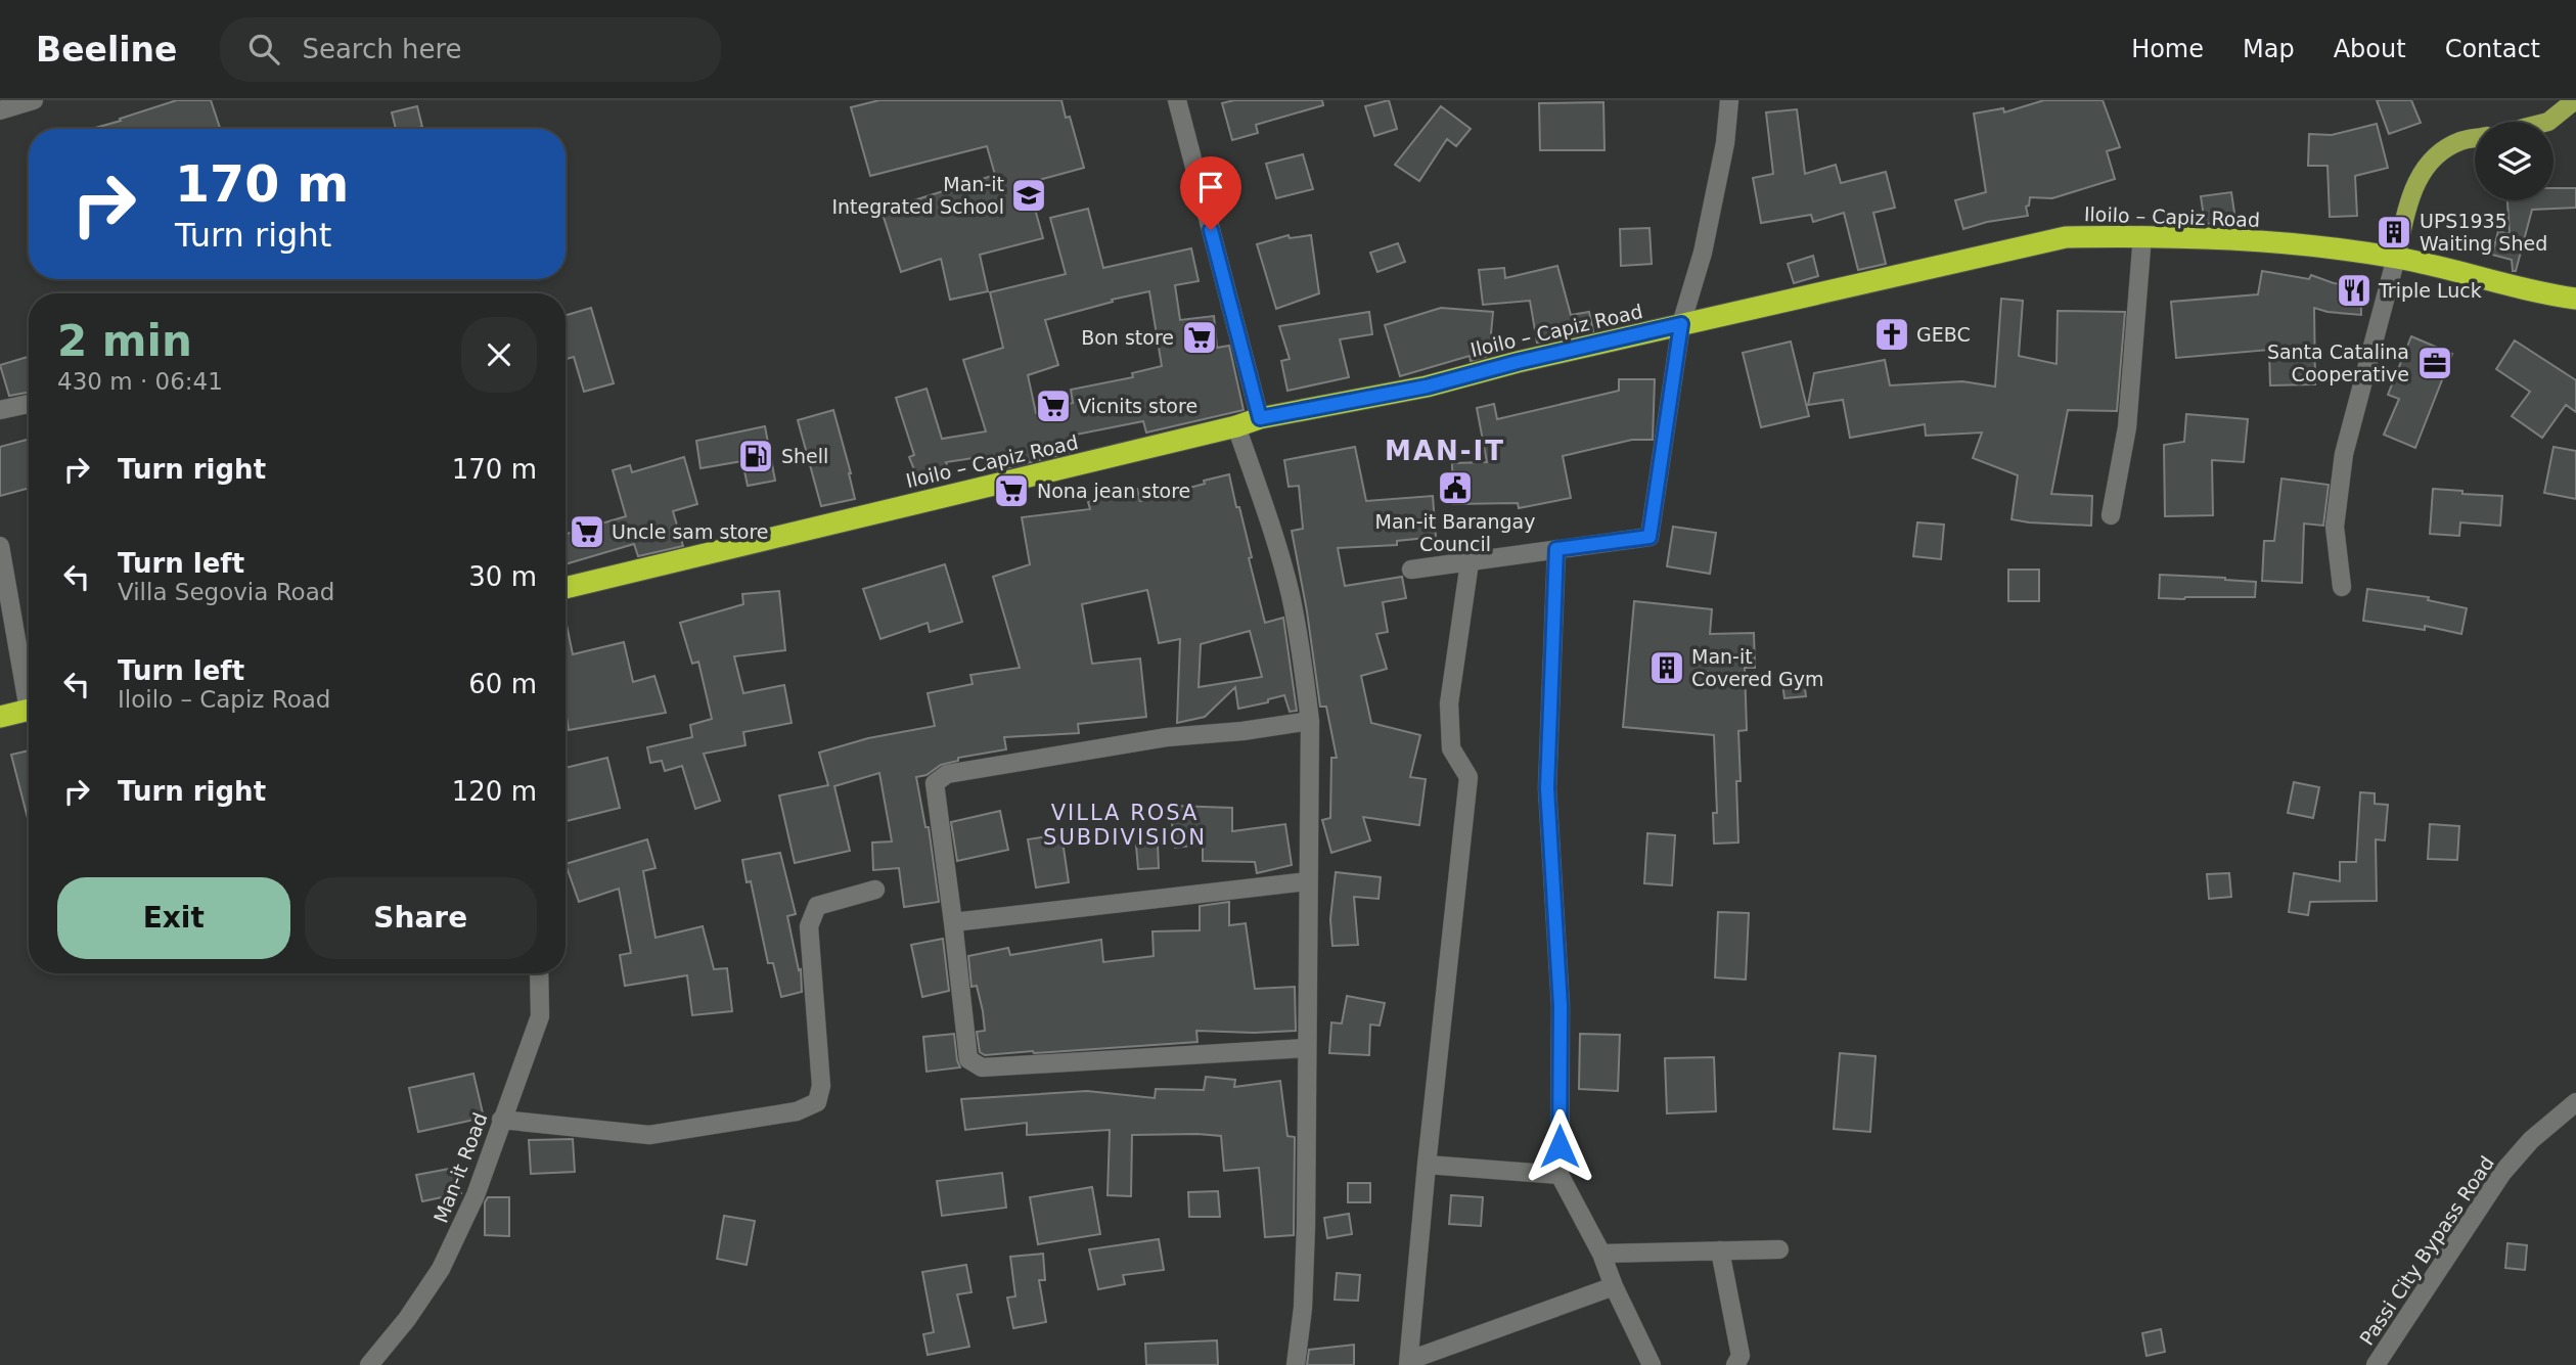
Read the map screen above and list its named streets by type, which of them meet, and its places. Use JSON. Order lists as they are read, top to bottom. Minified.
{"streets":{"highway":["Iloilo – Capiz Road"],"street":["Man-it Road","Passi City Bypass Road"]},"districts":["MAN-IT","VILLA ROSA SUBDIVISION"],"places":{"school or university":["Man-it Integrated School"],"building":["UPS1935 Waiting Shed","Man-it Covered Gym"],"restaurant":["Triple Luck"],"church":["GEBC"],"supermarket":["Bon store","Vicnits store","Nona jean store","Uncle sam store"],"office":["Santa Catalina Cooperative"],"fuel station":["Shell"],"public building":["Man-it Barangay Council"]},"page":{"header":"Beeline","search":"Search here","nav":["Home","Map","About","Contact"],"turn":["170 m","Turn right"],"heading":["2 min","430 m · 06:41"],"list":[{"name":"Turn right","value":"170 m"},{"name":"Turn left","note":"Villa Segovia Road","value":"30 m"},{"name":"Turn left","note":"Iloilo – Capiz Road","value":"60 m"},{"name":"Turn right","value":"120 m"}],"buttons":["Exit","Share"]}}
